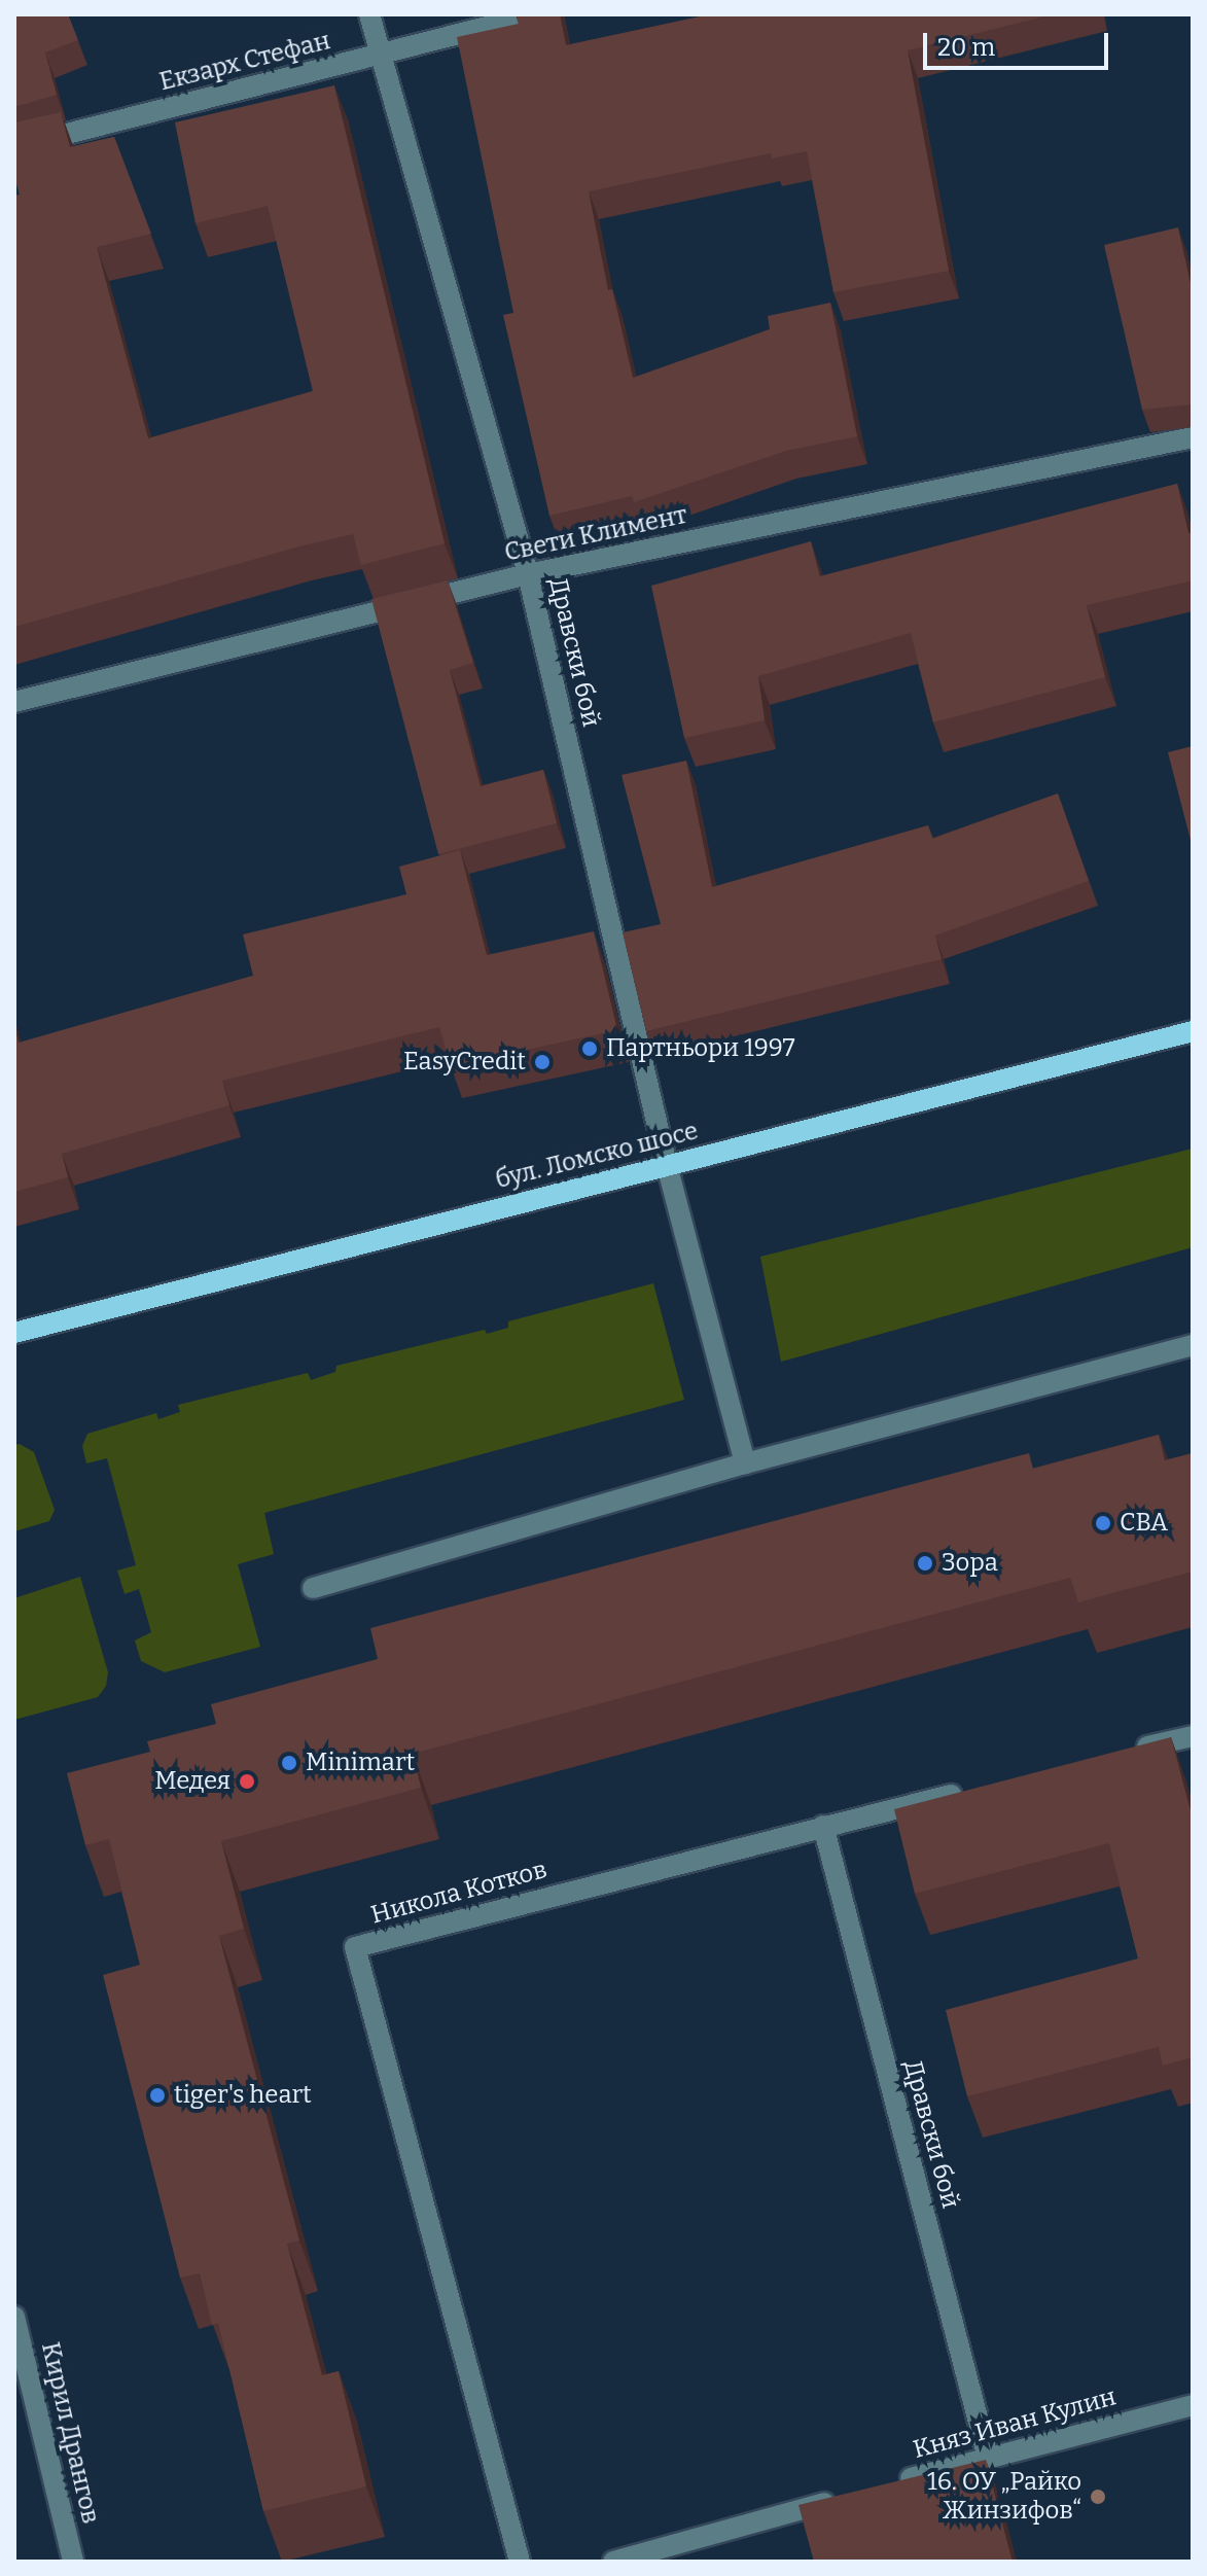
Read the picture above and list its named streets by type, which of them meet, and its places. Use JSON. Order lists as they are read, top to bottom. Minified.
{"streets":{"main road":["бул. Ломско шосе"],"street":["Екзарх Стефан","Свети Климент","Дравски бой","Никола Котков","Княз Иван Кулин","Кирил Дрангов"]},"crossings":[["Екзарх Стефан","Дравски бой"],["Свети Климент","Дравски бой"],["Дравски бой","бул. Ломско шосе"],["Дравски бой","Никола Котков"],["Дравски бой","Княз Иван Кулин"]],"places":["Партньори 1997","EasyCredit","CBA","Зора","Minimart","Медея","tiger's heart","16. ОУ „Райко Жинзифов“"],"scale_bar":"20 m"}
